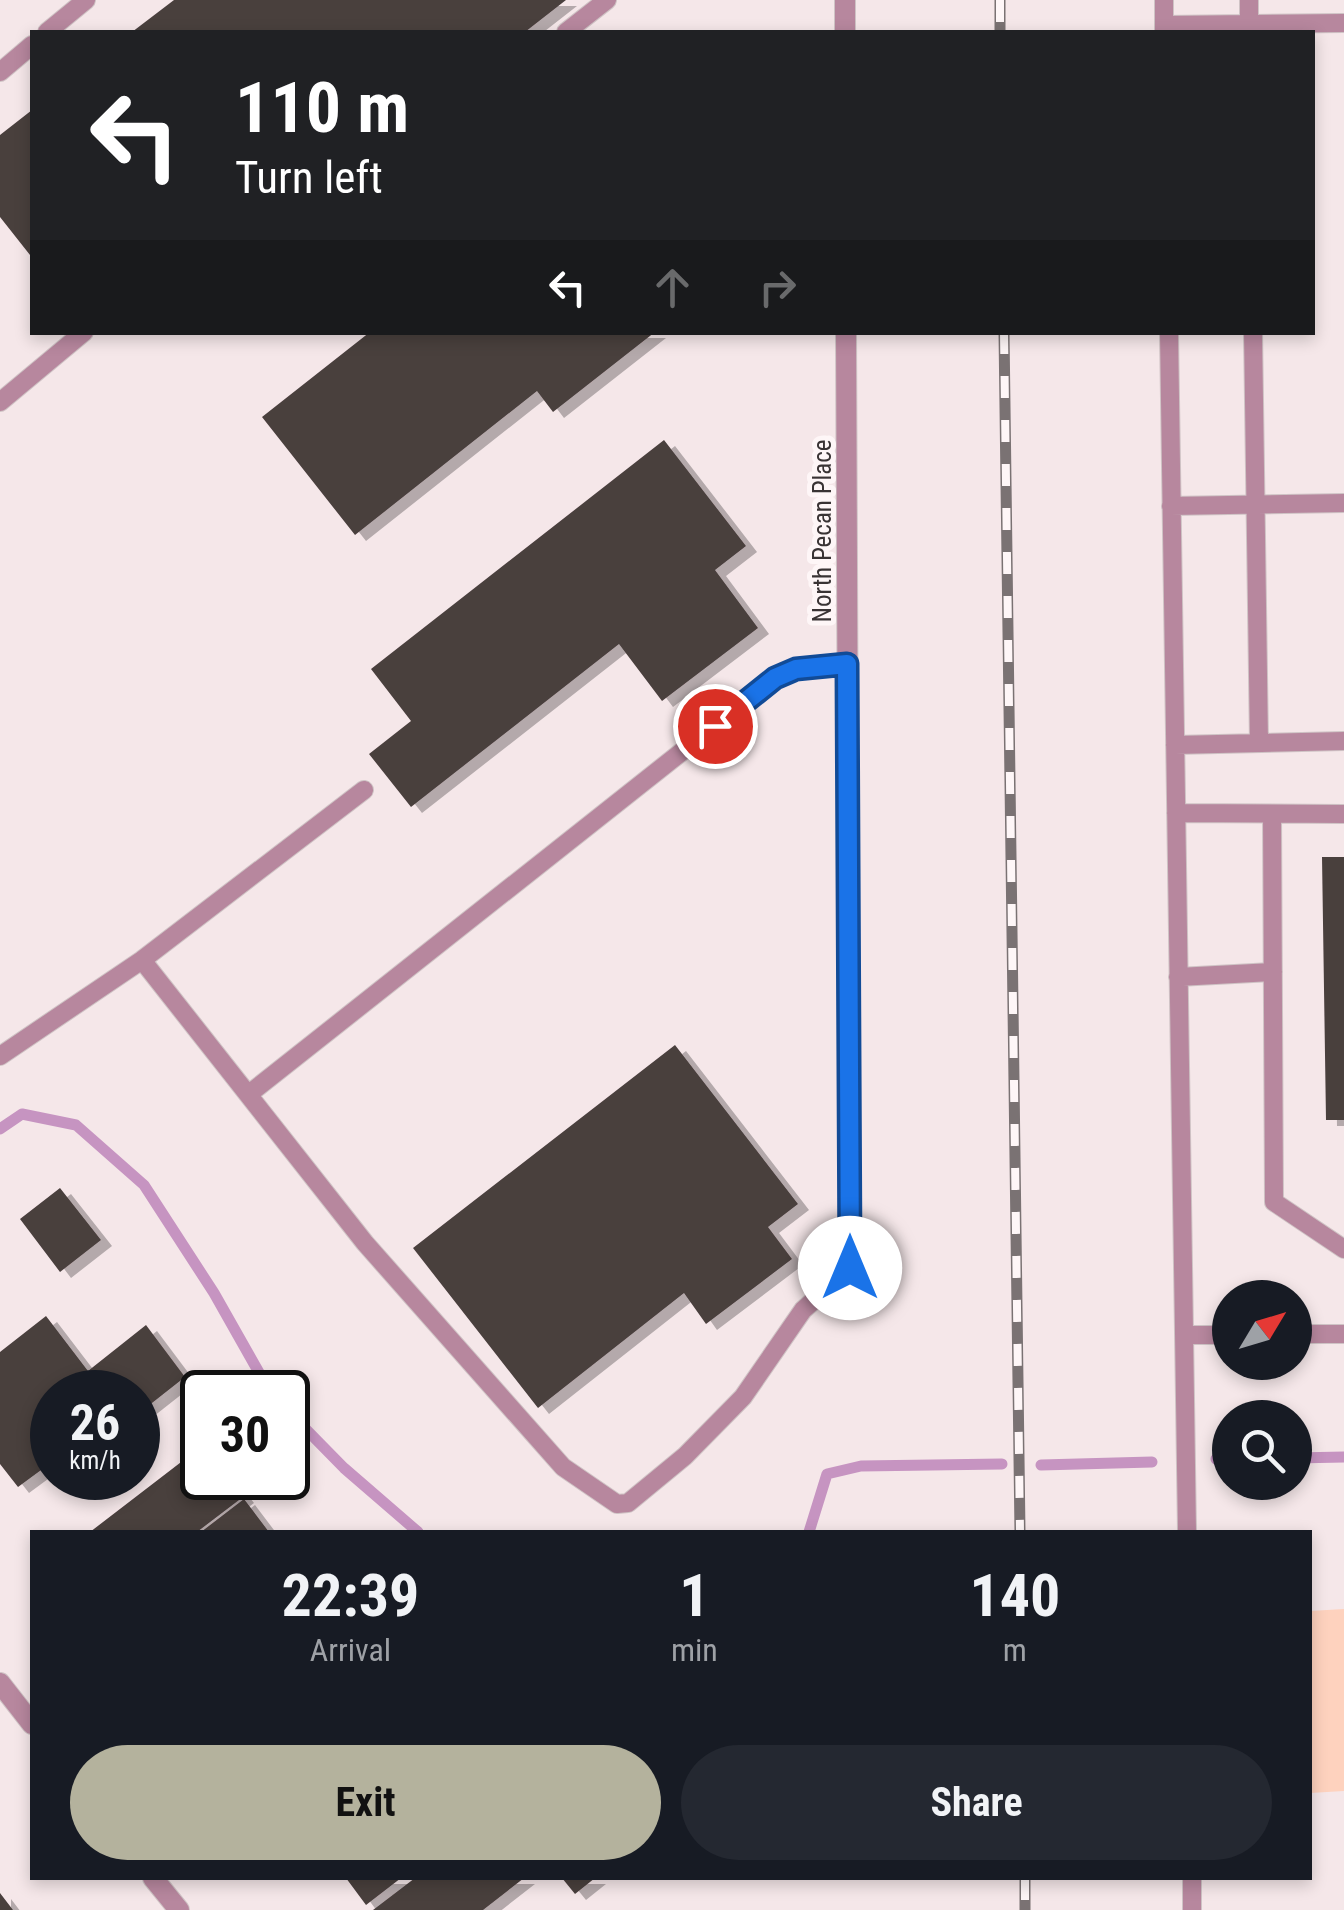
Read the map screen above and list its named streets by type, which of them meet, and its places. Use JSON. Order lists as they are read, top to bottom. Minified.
{"streets":{"street":["North Pecan Place"]},"north":"top right","page":{"turn":["110 m","Turn left"],"speed":"26 km/h","limit":"30","eta":["22:39","Arrival","1","min","140","m"],"buttons":["Exit","Share"]}}
